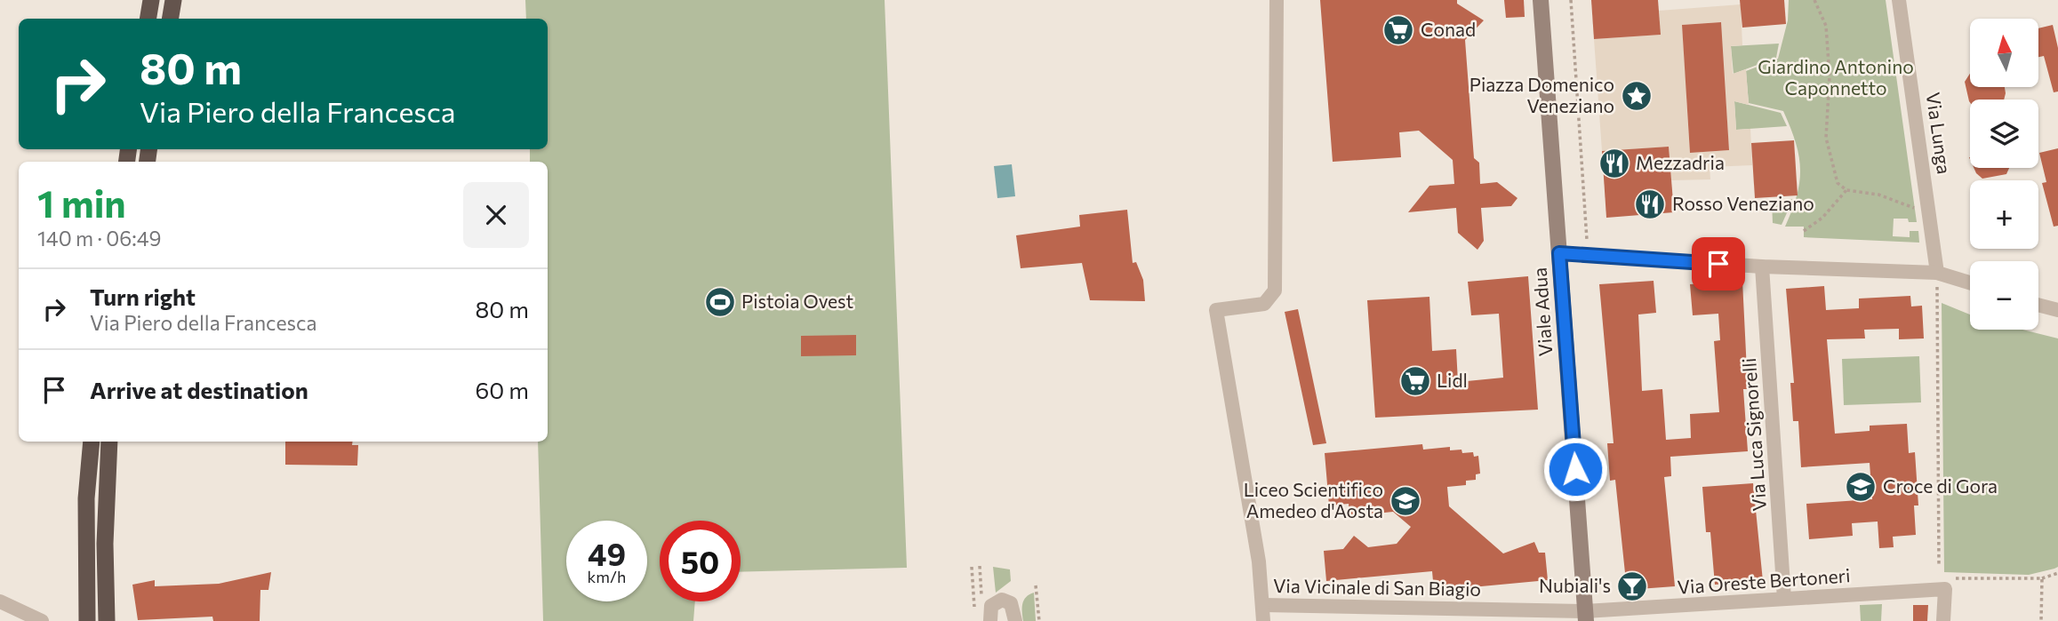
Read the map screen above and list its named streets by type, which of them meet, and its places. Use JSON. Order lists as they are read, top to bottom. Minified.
{"streets":{"main road":["Viale Adua"],"street":["Via Lunga","Via Luca Signorelli","Via Oreste Bertoneri","Via Vicinale di San Biagio"]},"crossings":[["Viale Adua","Via Oreste Bertoneri"],["Viale Adua","Via Vicinale di San Biagio"],["Via Luca Signorelli","Via Oreste Bertoneri"],["Via Oreste Bertoneri","Via Vicinale di San Biagio"]],"parks":["Giardino Antonino Caponnetto"],"places":{"supermarket":["Conad","Lidl"],"place":["Piazza Domenico Veneziano"],"restaurant":["Mezzadria","Rosso Veneziano"],"sports":["Pistoia Ovest"],"school or university":["Croce di Gora","Liceo Scientifico Amedeo d'Aosta"],"bar":["Nubiali's"]},"north":"top","page":{"map_buttons":["+","−"],"turn":["80 m","Via Piero della Francesca"],"heading":["1 min","140 m · 06:49"],"list":[{"name":"Turn right","note":"Via Piero della Francesca","value":"80 m"},{"name":"Arrive at destination","value":"60 m"}],"speed":"49 km/h","limit":"50"}}
